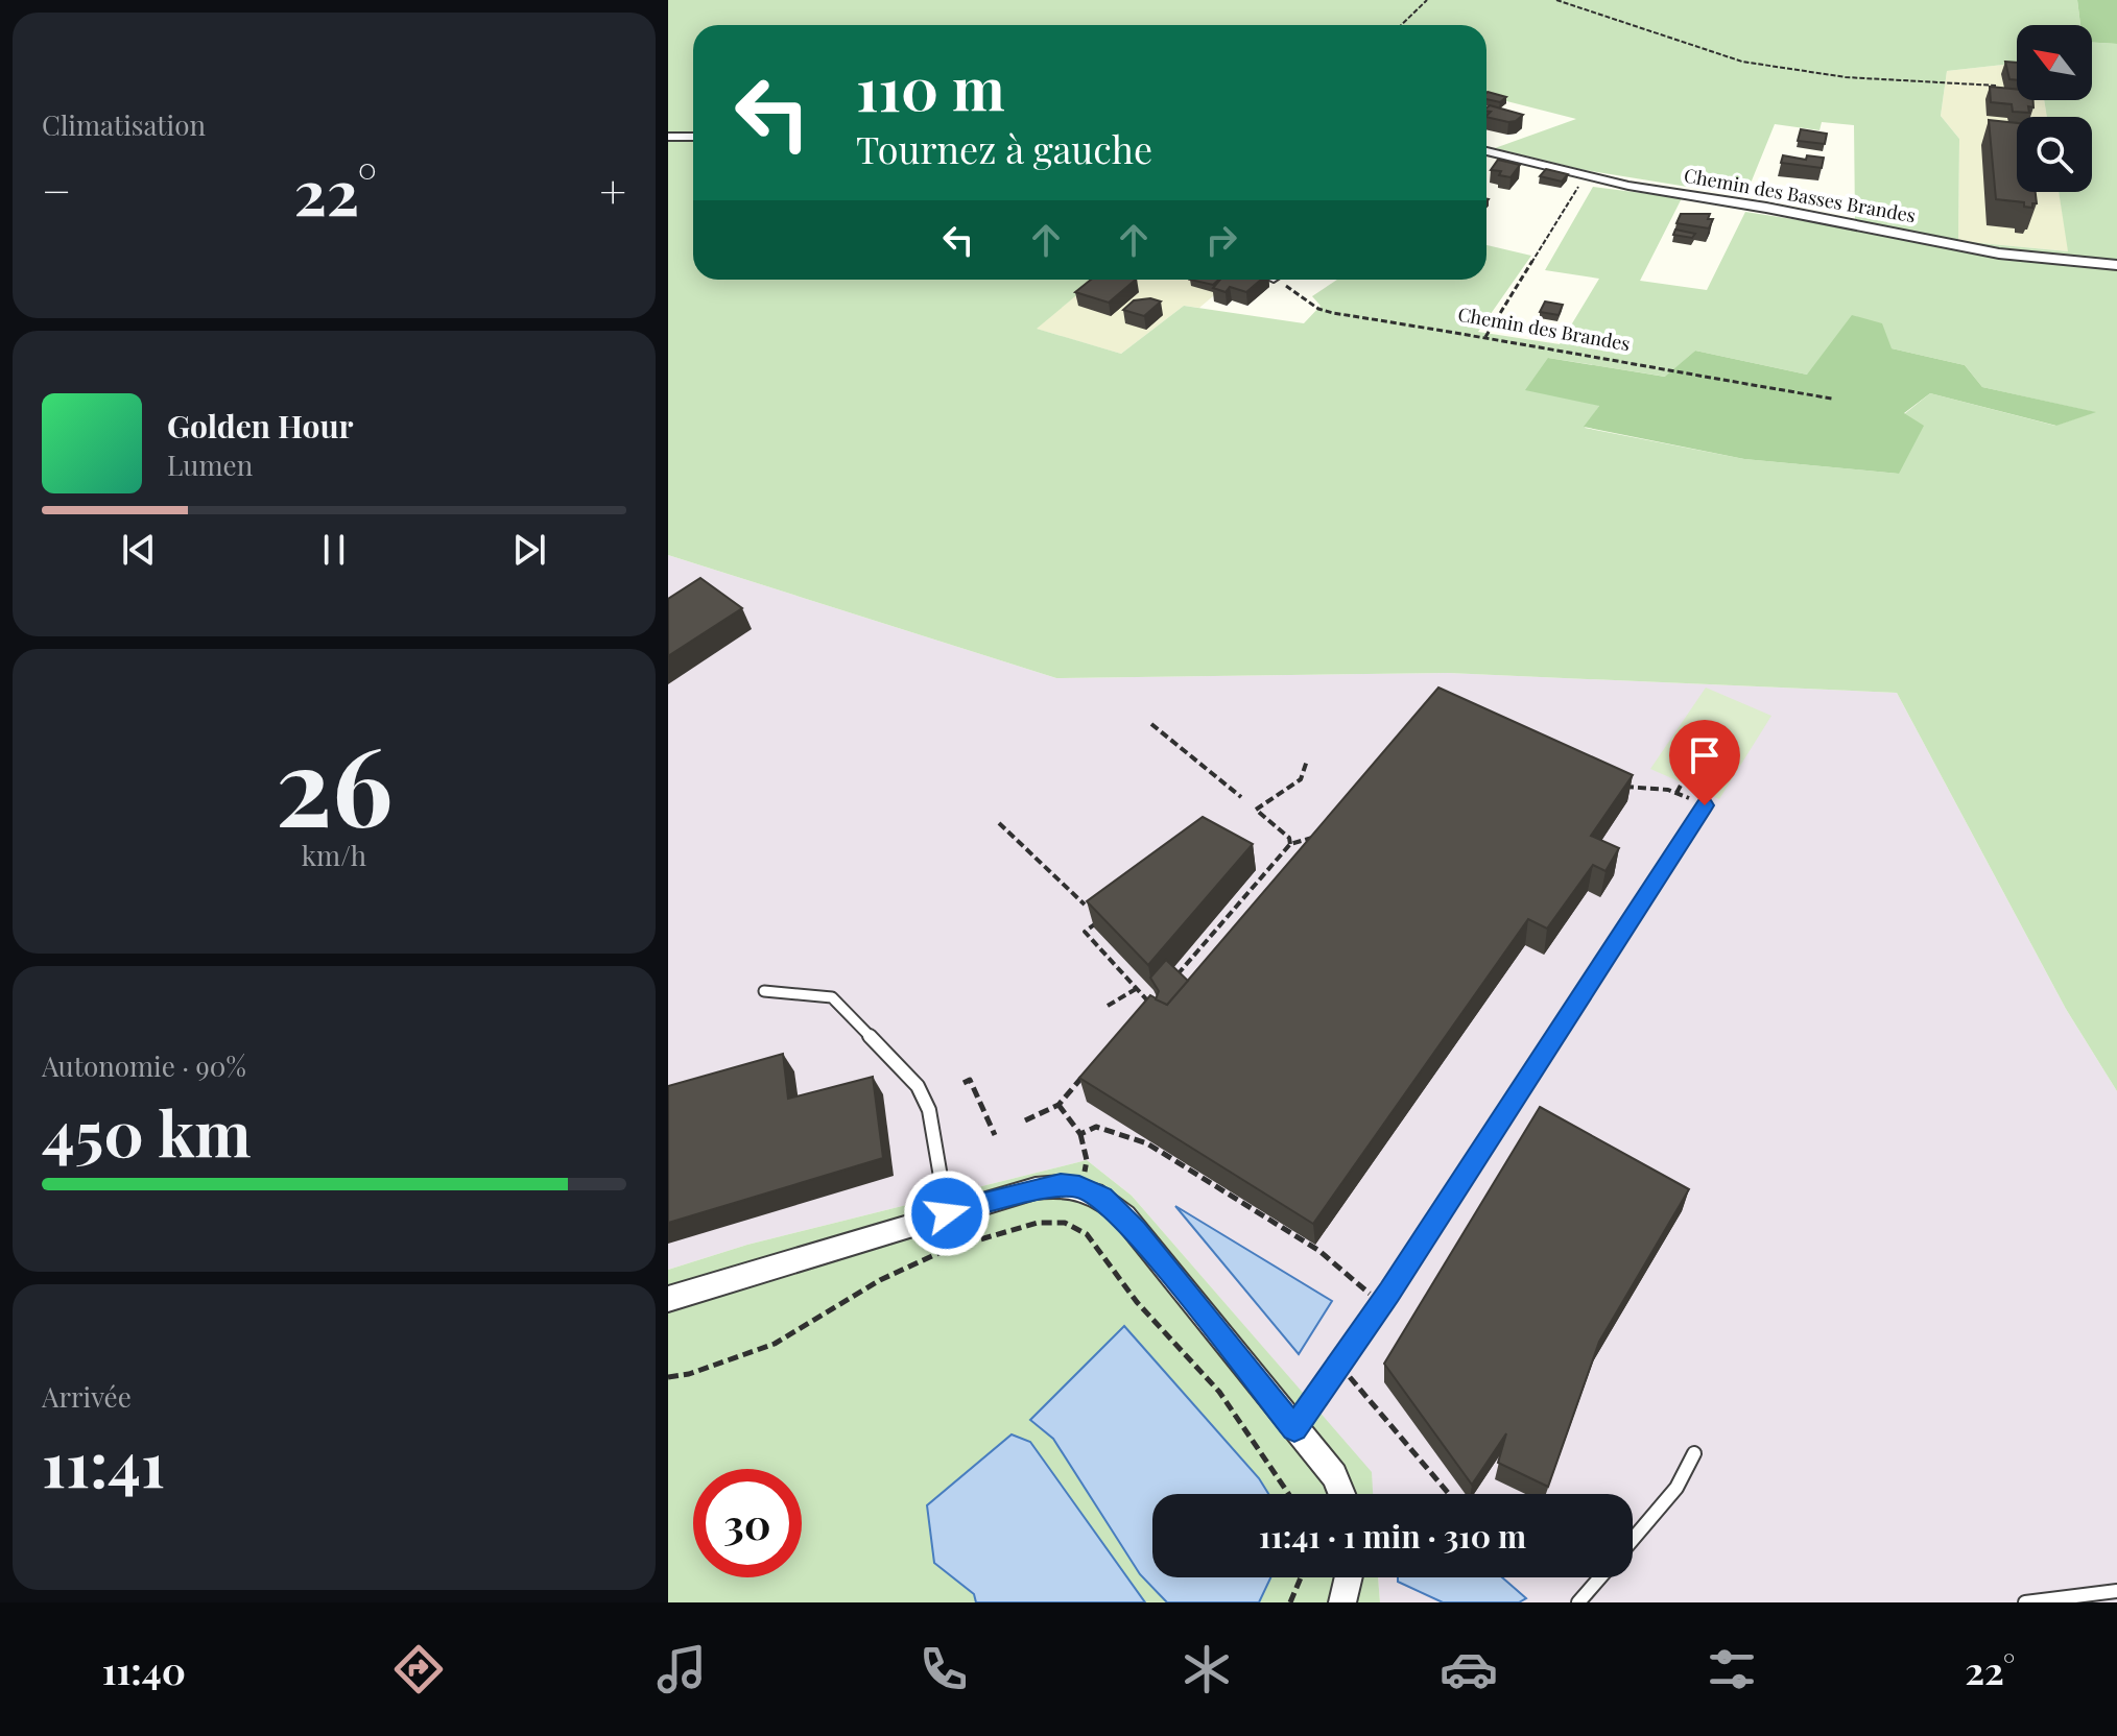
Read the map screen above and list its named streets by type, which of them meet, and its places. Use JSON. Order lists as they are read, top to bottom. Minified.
{"streets":{"street":["Chemin des Basses Brandes"],"path":["Chemin des Brandes"]},"north":"top left","page":{"tile":["Climatisation",["26","km/h"],["Autonomie · 90%","450 km"],["Arrivée","11:41"]],"turn":["110 m","Tournez à gauche"],"heat":["−","22°","+"],"song":["Golden Hour","Lumen"],"limit":"30","trip":"11:41 · 1 min · 310 m","tabs":["11:40","22°"]}}
